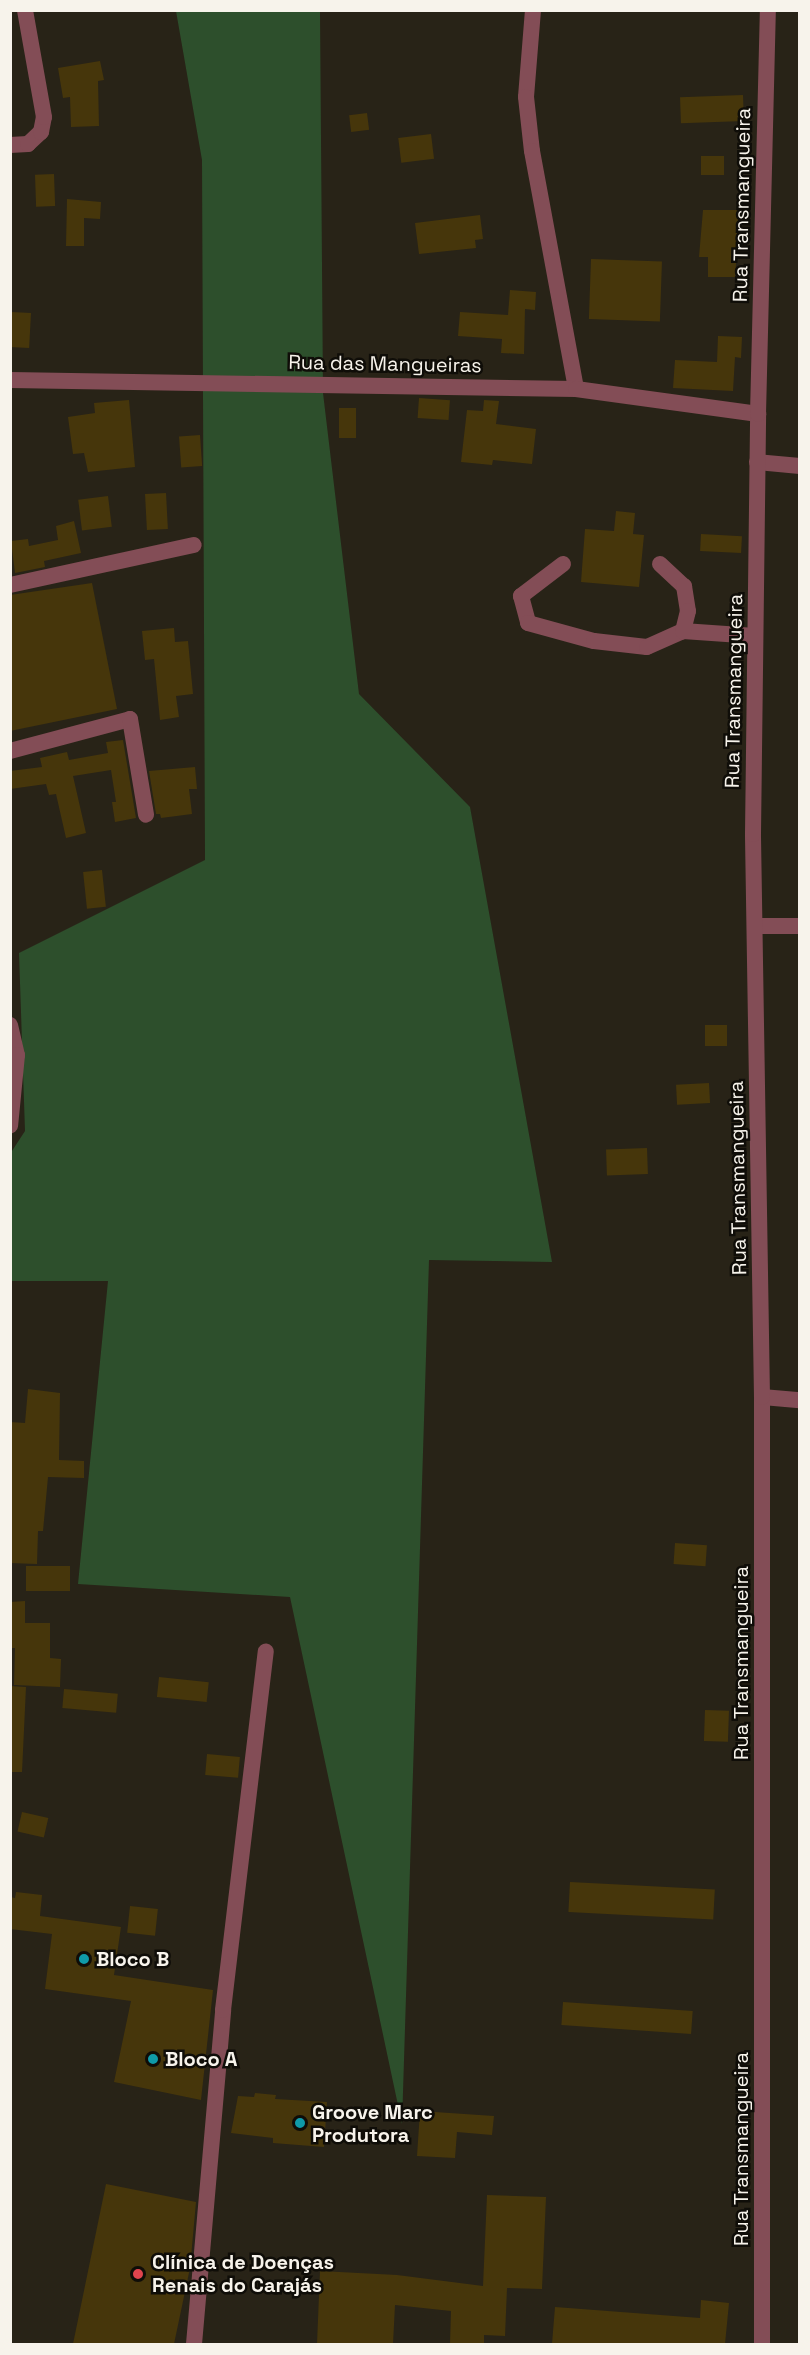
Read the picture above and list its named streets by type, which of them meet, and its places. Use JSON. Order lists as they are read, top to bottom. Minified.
{"streets":{"street":["Rua Transmangueira","Rua das Mangueiras"]},"crossings":[["Rua Transmangueira","Rua das Mangueiras"]],"places":["Bloco B","Bloco A","Groove Marc Produtora","Clínica de Doenças Renais do Carajás"]}
